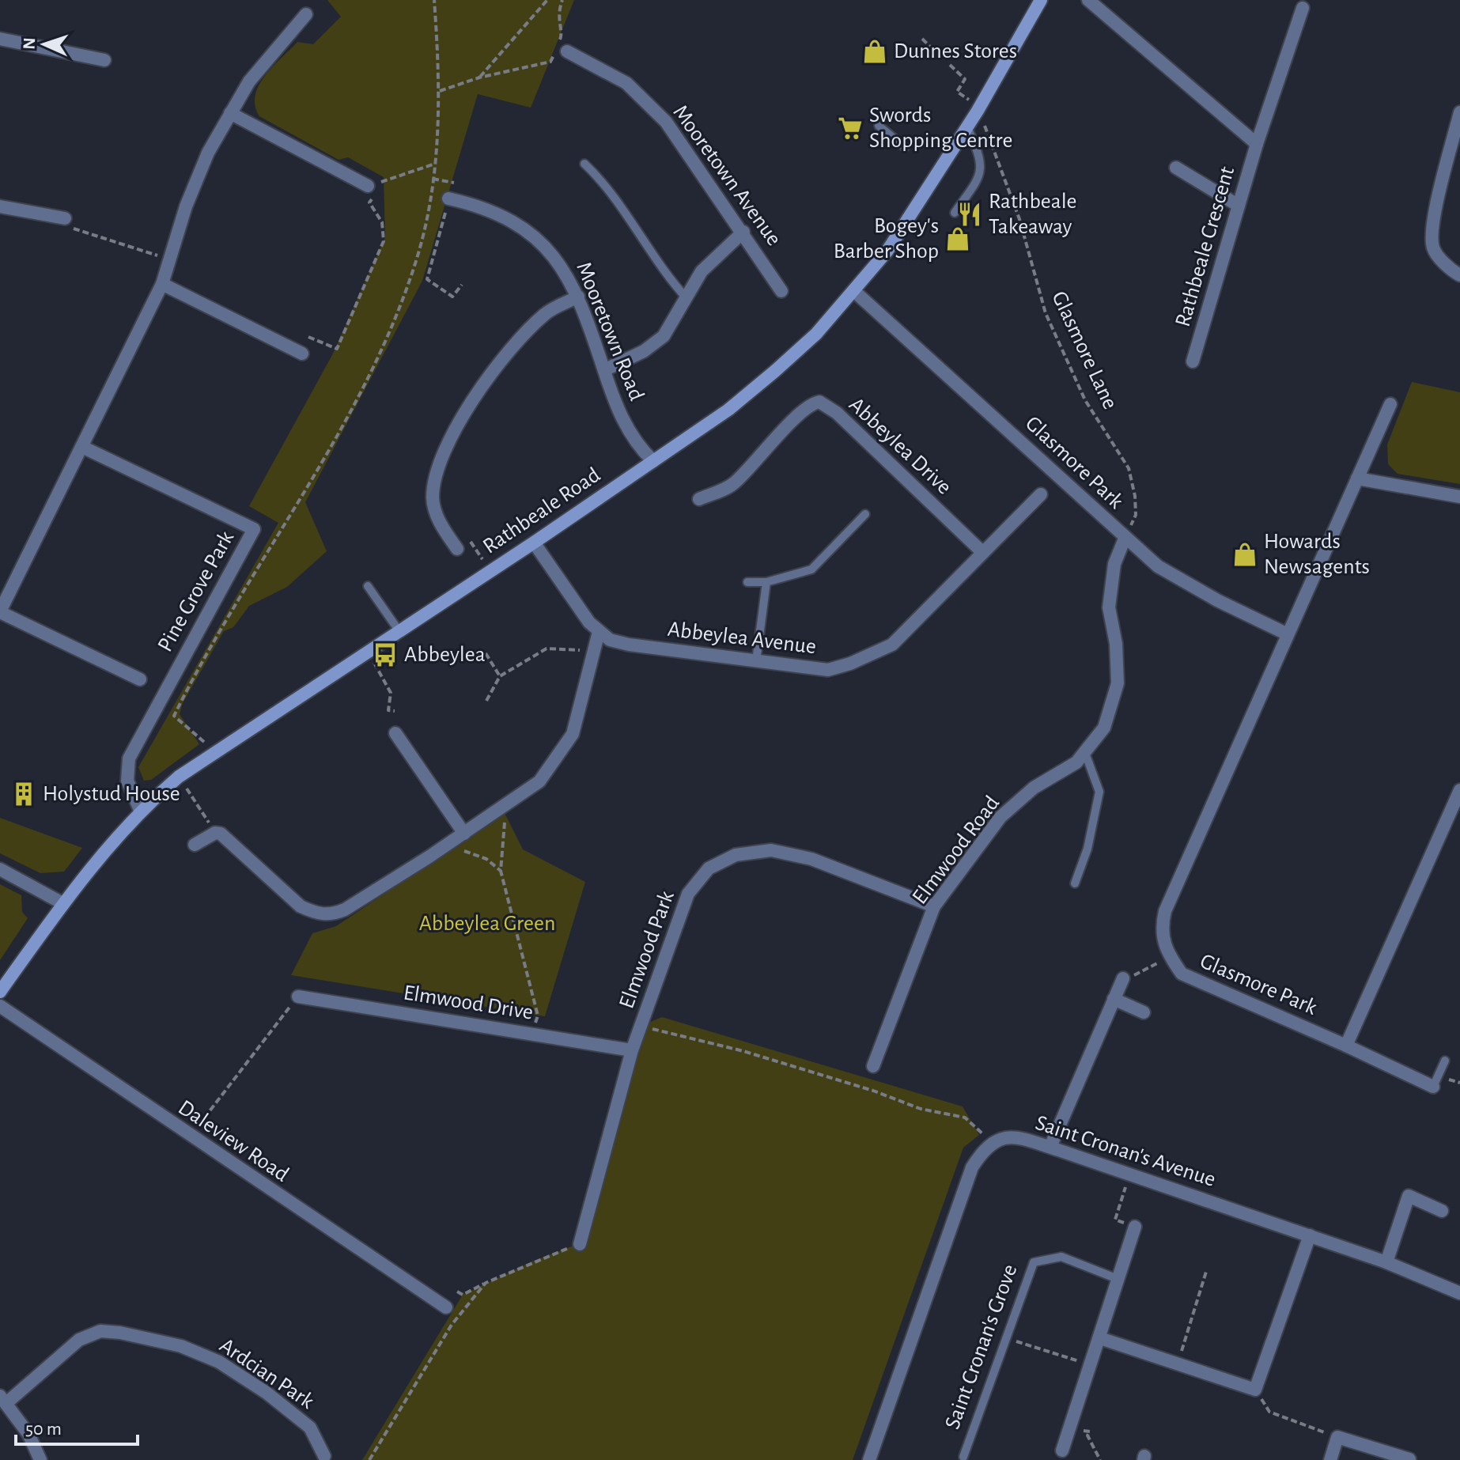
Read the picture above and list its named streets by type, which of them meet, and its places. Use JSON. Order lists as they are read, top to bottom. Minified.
{"streets":{"main road":["Rathbeale Road"],"street":["Mooretown Avenue","Rathbeale Crescent","Mooretown Road","Abbeylea Drive","Glasmore Park","Pine Grove Park","Abbeylea Avenue","Elmwood Road","Elmwood Park","Elmwood Drive","Daleview Road","Saint Cronan's Avenue","Ardcian Park"],"lane":["Saint Cronan's Grove"],"path":["Glasmore Lane"]},"crossings":[["Mooretown Road","Rathbeale Road"],["Glasmore Lane","Glasmore Park"],["Glasmore Lane","Rathbeale Road"],["Glasmore Lane","Elmwood Road"],["Abbeylea Drive","Abbeylea Avenue"],["Glasmore Park","Rathbeale Road"],["Glasmore Park","Elmwood Road"],["Rathbeale Road","Pine Grove Park"],["Elmwood Road","Elmwood Park"],["Elmwood Park","Elmwood Drive"]],"parks":["Abbeylea Green"],"places":{"shop":["Dunnes Stores","Bogey's Barber Shop","Howards Newsagents"],"supermarket":["Swords Shopping Centre"],"restaurant":["Rathbeale Takeaway"],"bus stop":["Abbeylea"],"building":["Holystud House"]},"scale_bar":"50 m","north":"left"}
